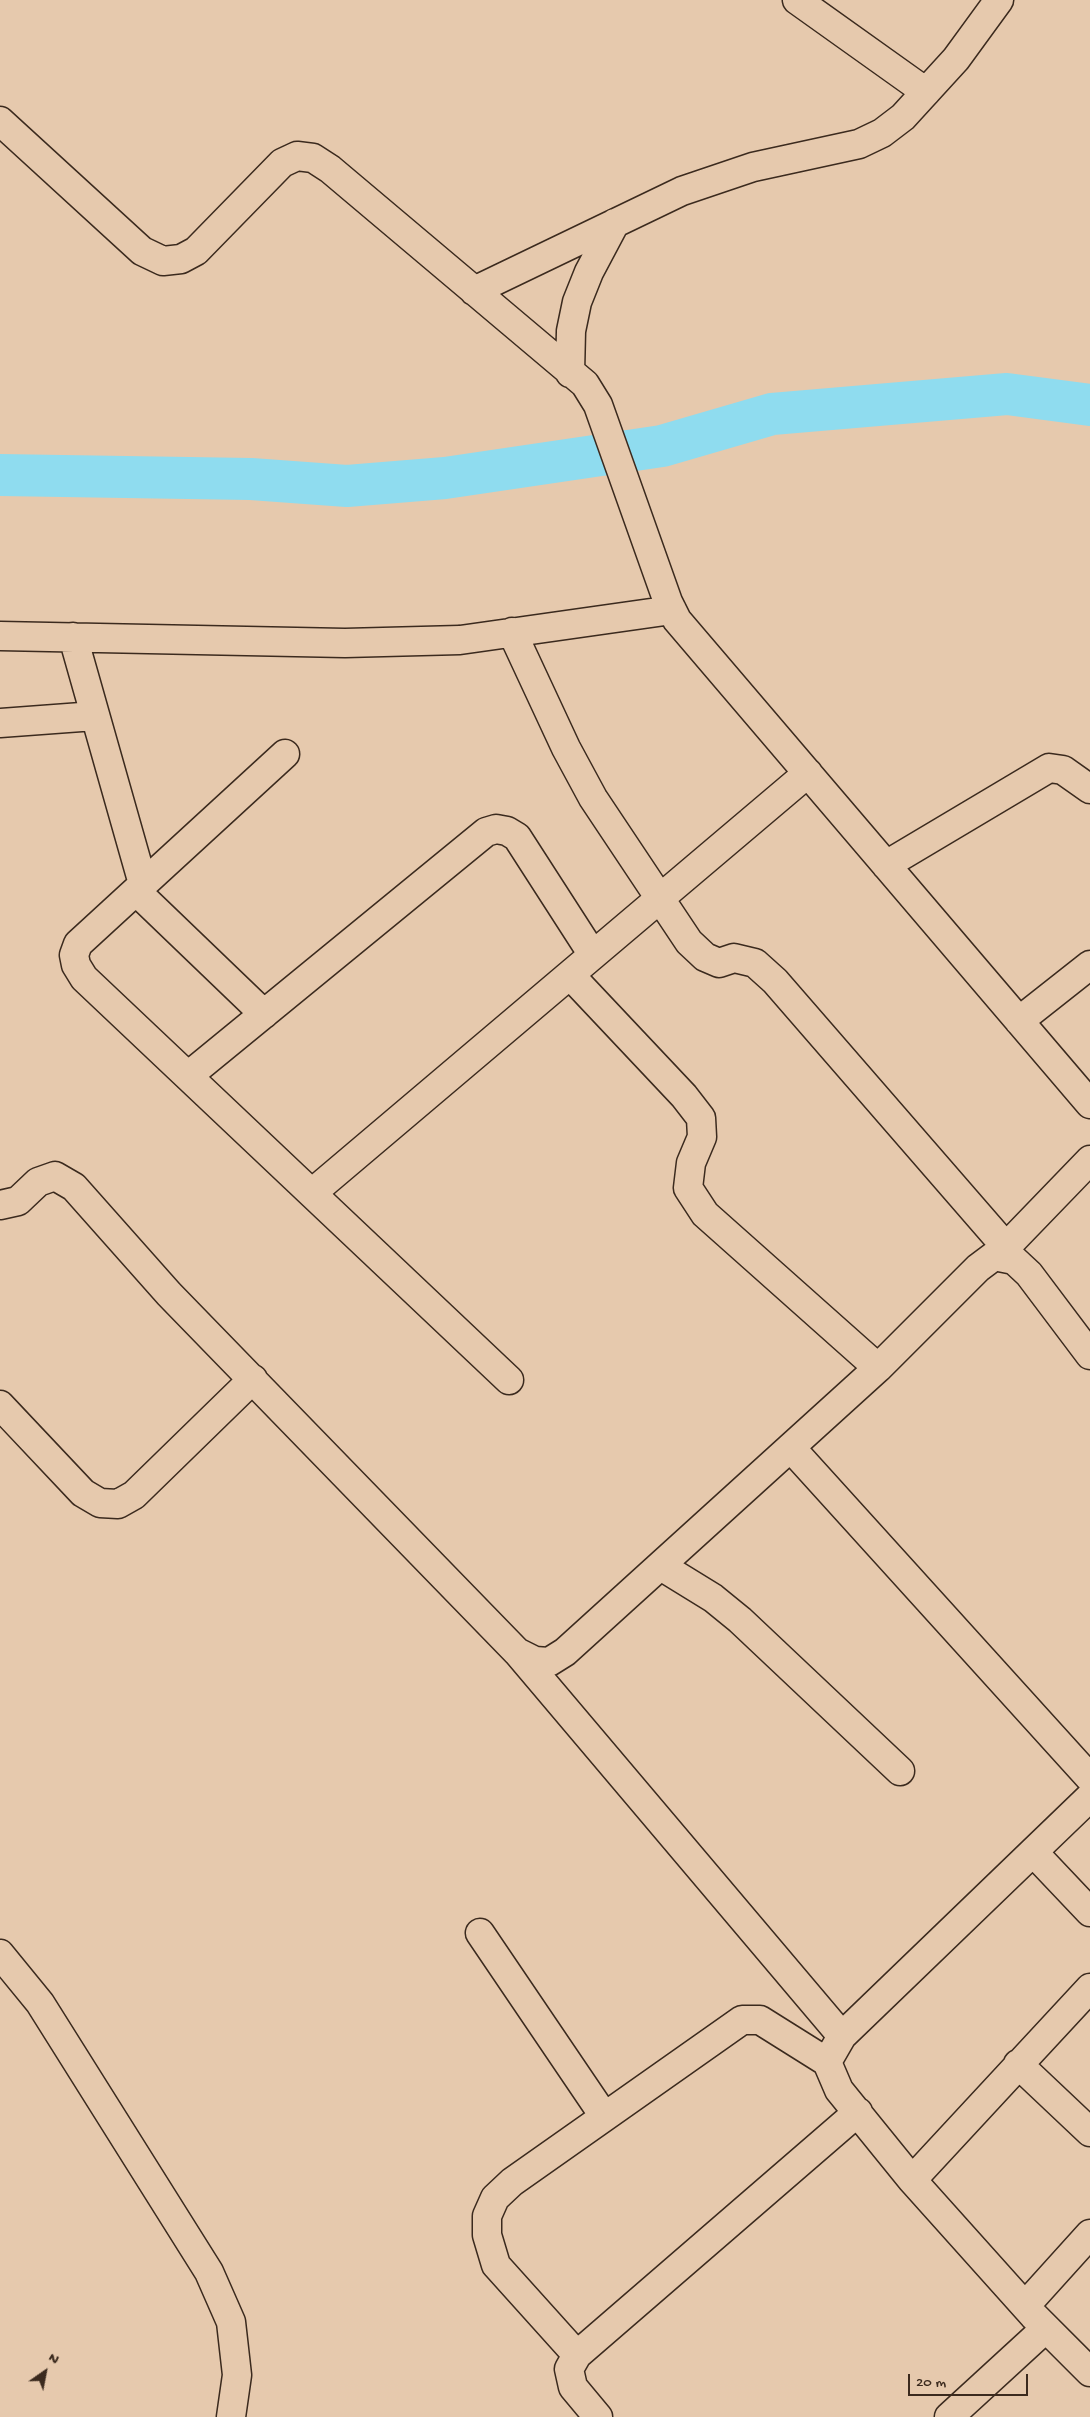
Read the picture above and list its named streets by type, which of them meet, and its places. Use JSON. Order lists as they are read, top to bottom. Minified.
{"scale_bar":"20 m","north":"top right"}
